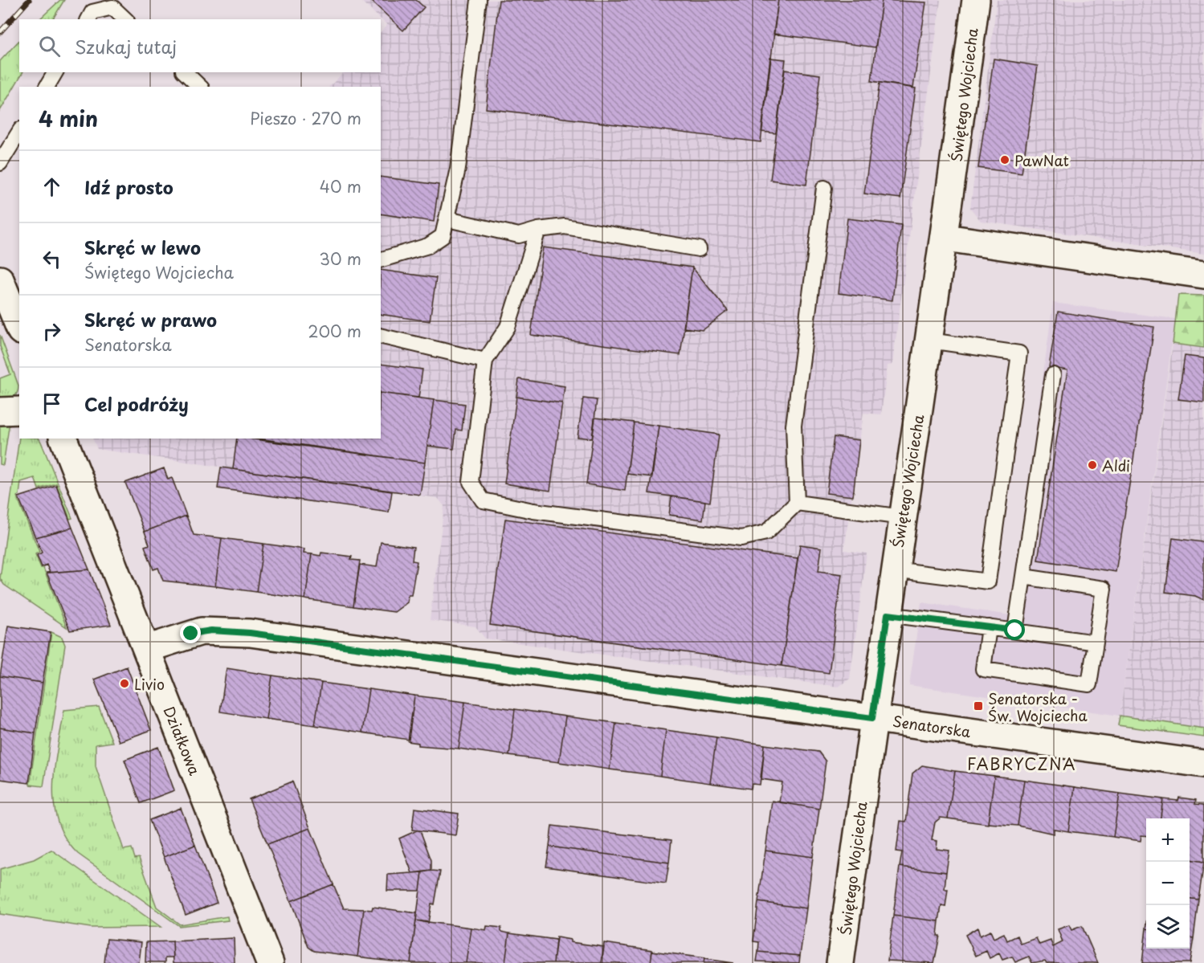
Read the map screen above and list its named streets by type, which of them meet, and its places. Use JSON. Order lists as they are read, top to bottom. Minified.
{"streets":{"street":["Świętego Wojciecha","Senatorska","Działkowa"]},"crossings":[["Świętego Wojciecha","Senatorska"],["Senatorska","Działkowa"]],"districts":["FABRYCZNA"],"places":{"other":["PawNat","Aldi","Livio"],"transit":["Senatorska - Św. Wojciecha"]},"page":{"search":"Szukaj tutaj","heading":["4 min","Pieszo · 270 m"],"list":[["Idź prosto","40 m"],["Skręć w lewo","Świętego Wojciecha","30 m"],["Skręć w prawo","Senatorska","200 m"],"Cel podróży"],"map_buttons":["+","−"]}}
